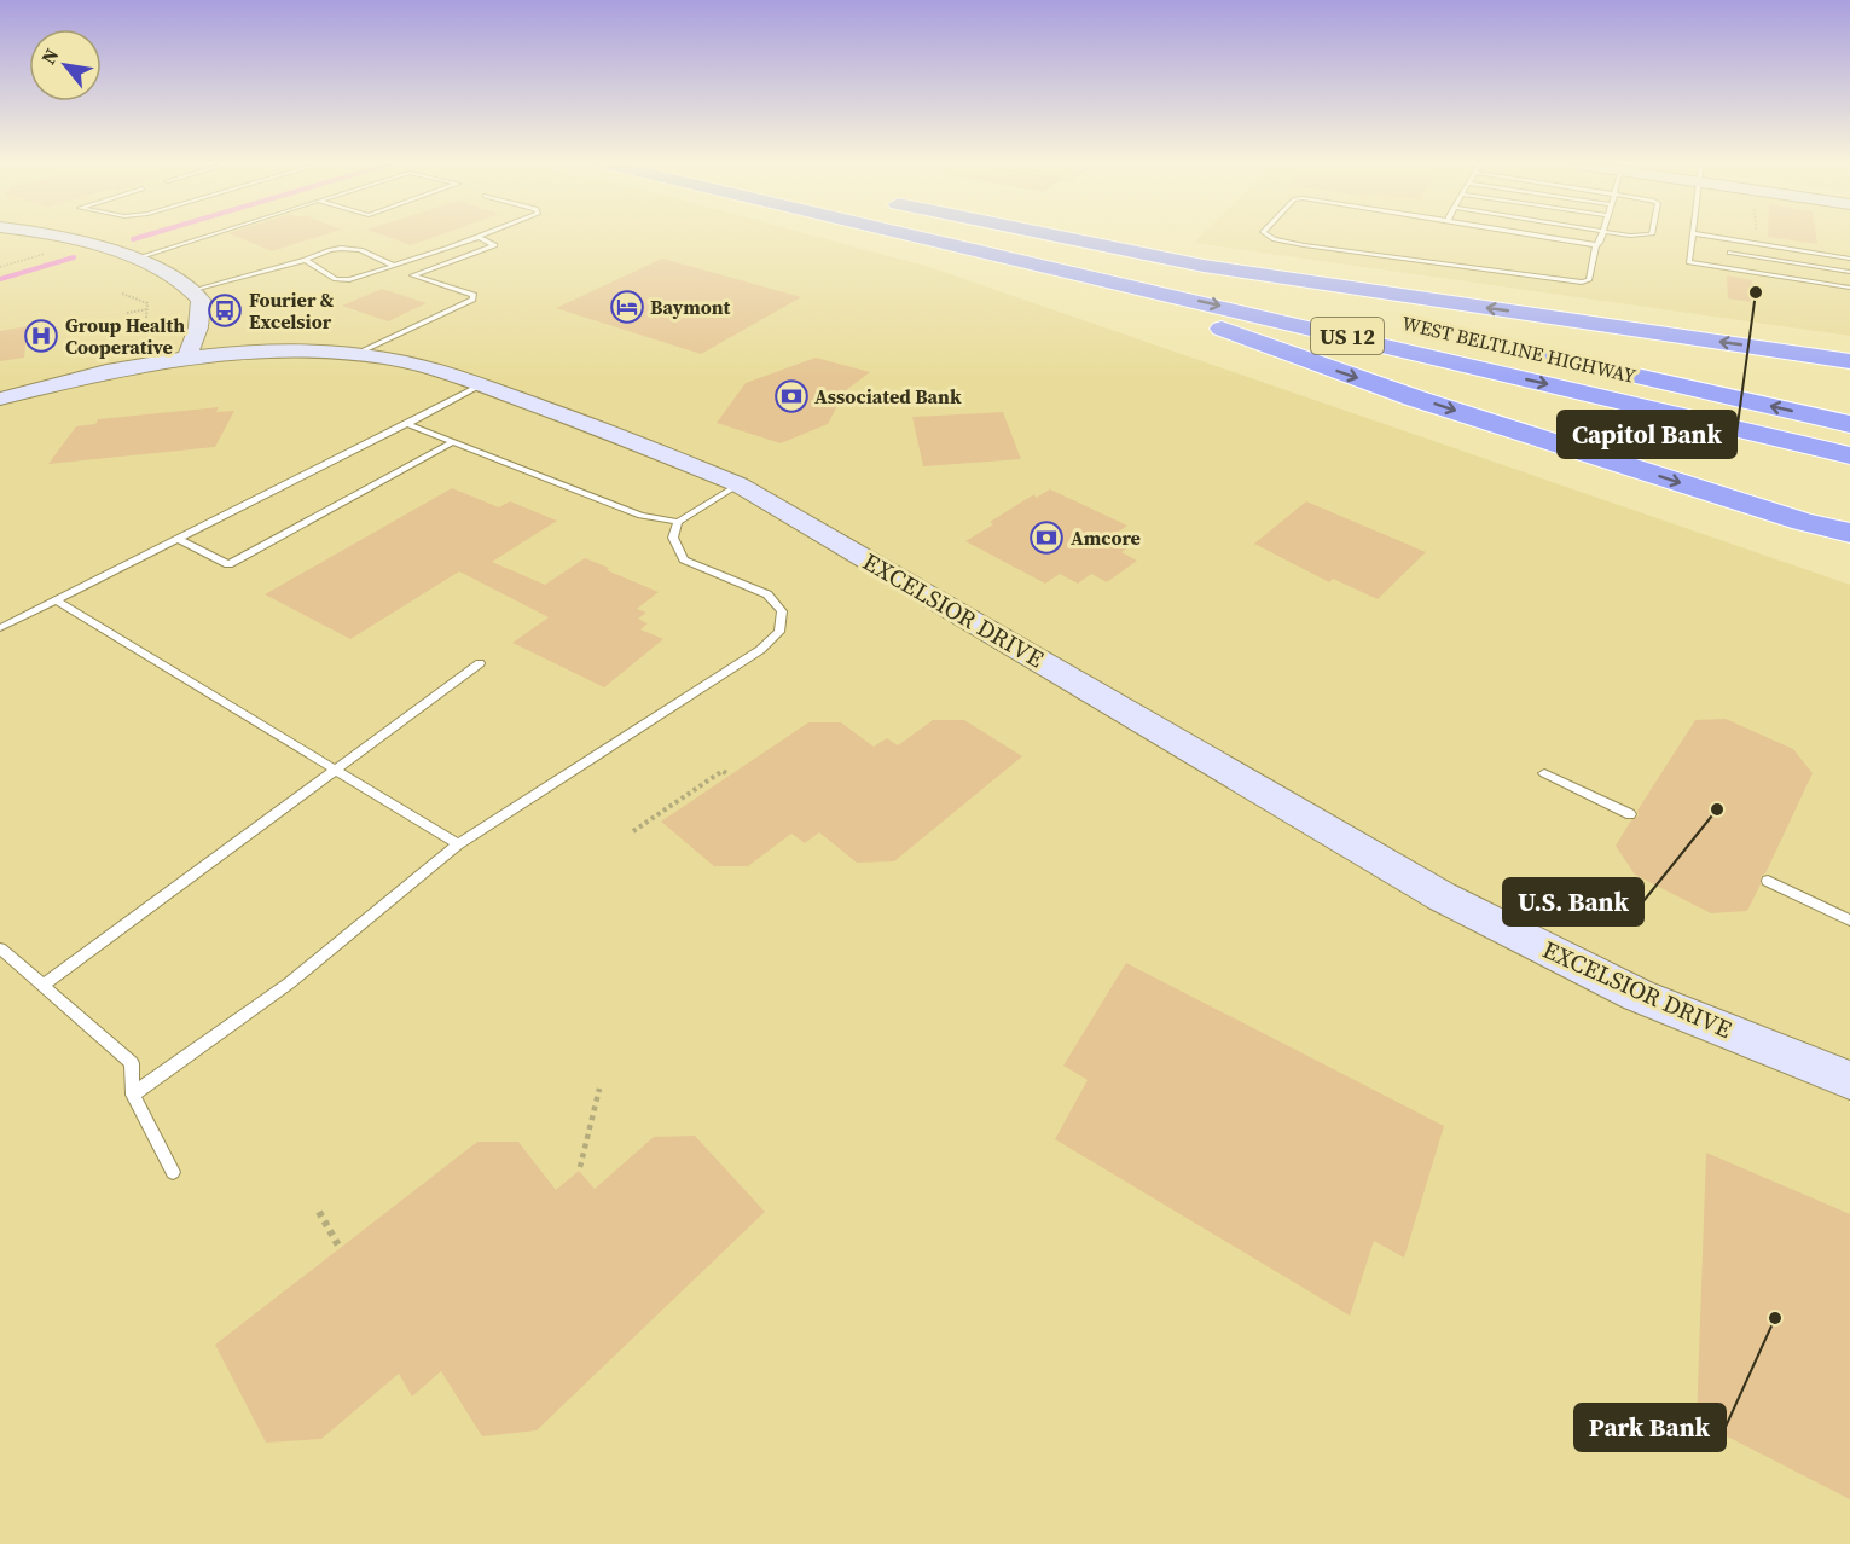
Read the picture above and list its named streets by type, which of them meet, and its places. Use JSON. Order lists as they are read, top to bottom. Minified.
{"streets":{"highway":["US 12","WEST BELTLINE HIGHWAY"],"street":["EXCELSIOR DRIVE"]},"places":{"other":["Capitol Bank","U.S. Bank","Park Bank"],"hotel":["Baymont"],"bus stop":["Fourier & Excelsior"],"hospital":["Group Health Cooperative"],"bank":["Associated Bank","Amcore"]},"north":"top left"}
